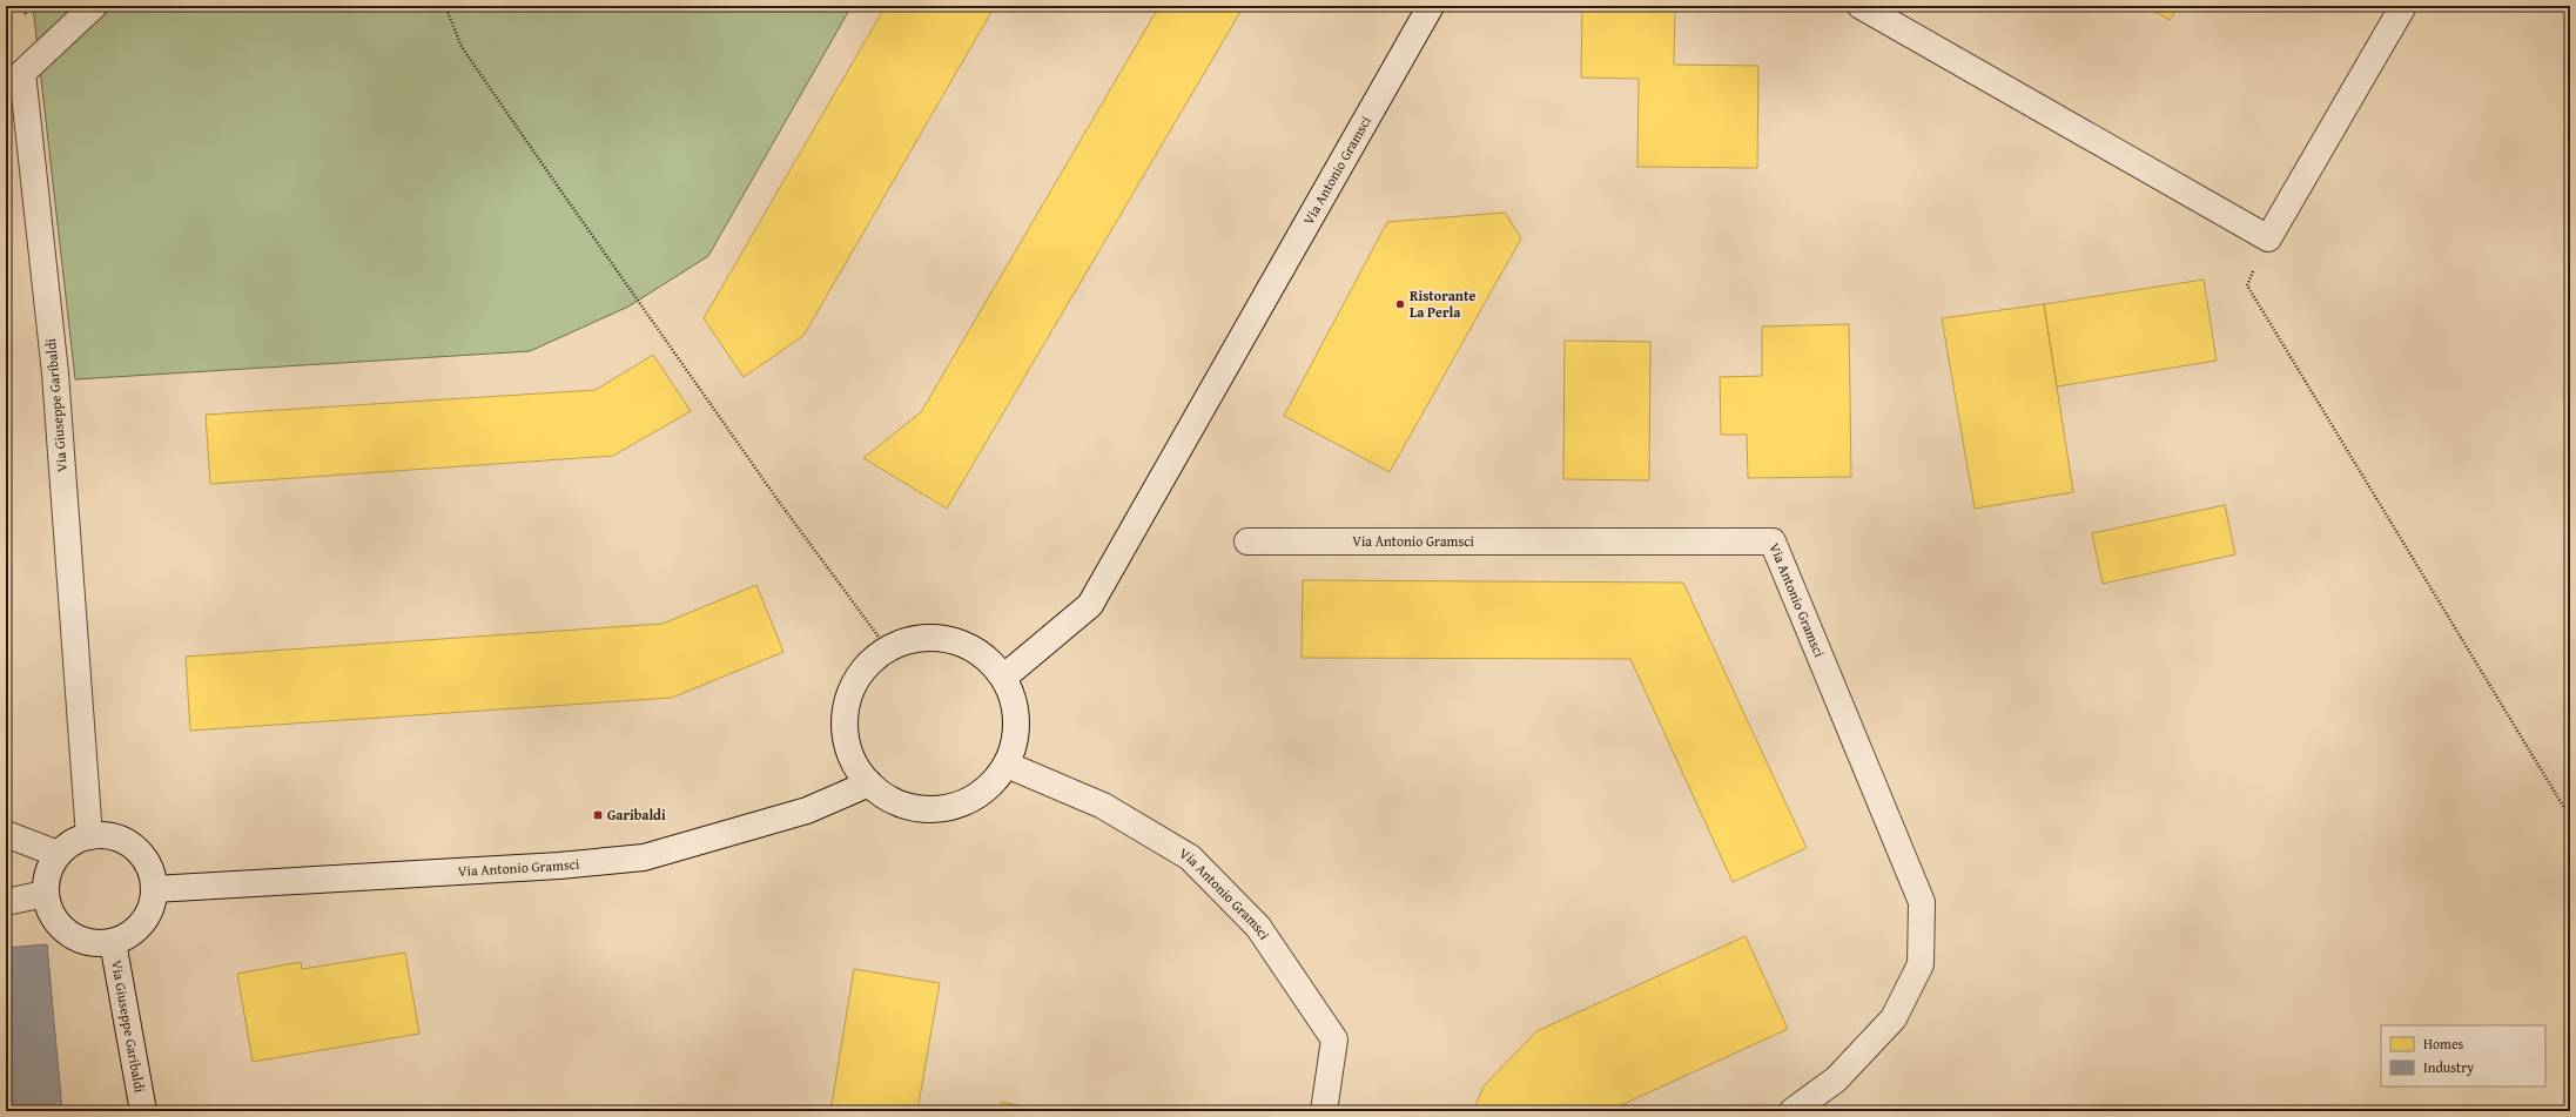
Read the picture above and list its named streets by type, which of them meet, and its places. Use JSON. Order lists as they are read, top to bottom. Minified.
{"streets":{"street":["Via Antonio Gramsci","Via Giuseppe Garibaldi"]},"crossings":[["Via Antonio Gramsci","Via Giuseppe Garibaldi"]],"places":{"other":["Ristorante La Perla"],"transit":["Garibaldi"]},"legend":["Homes","Industry"]}
